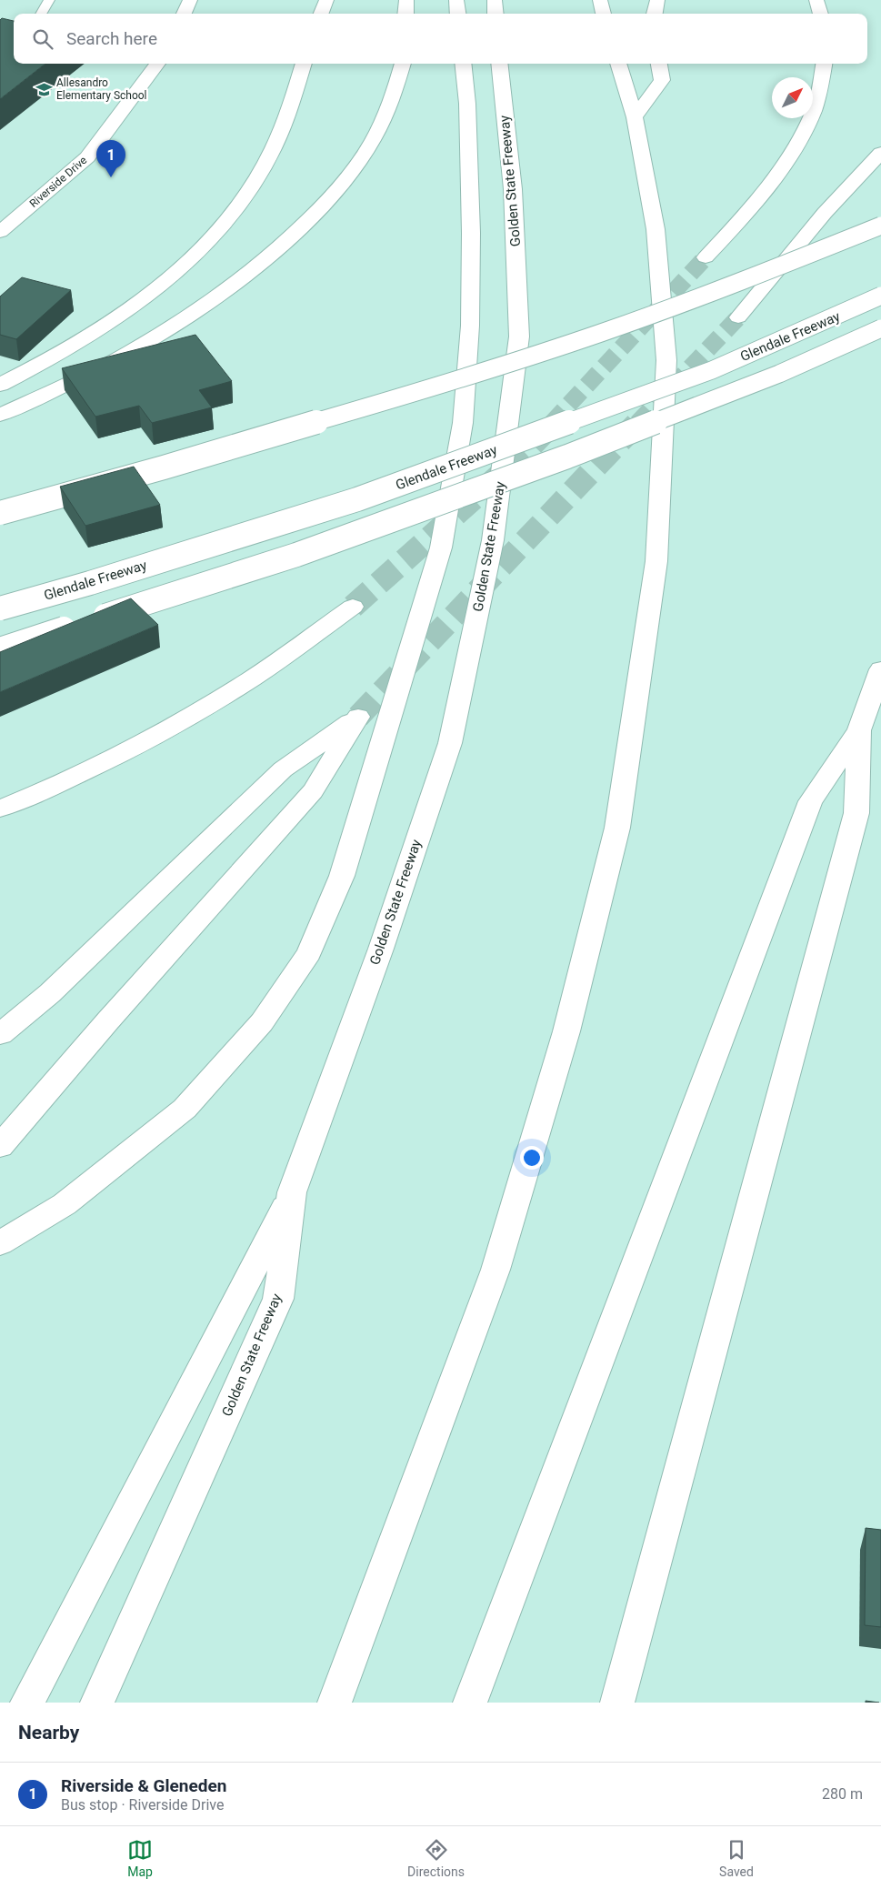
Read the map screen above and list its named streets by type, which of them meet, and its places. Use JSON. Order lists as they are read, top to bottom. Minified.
{"streets":{"main road":["Golden State Freeway","Riverside Drive","Glendale Freeway"]},"places":{"school or university":["Allesandro Elementary School"]},"north":"top right","page":{"search":"Search here","pins":"1","heading":"Nearby","list":[{"mark":"1","name":"Riverside & Gleneden","note":"Bus stop · Riverside Drive","value":"280 m"}],"nav":["Map","Directions","Saved"]}}
